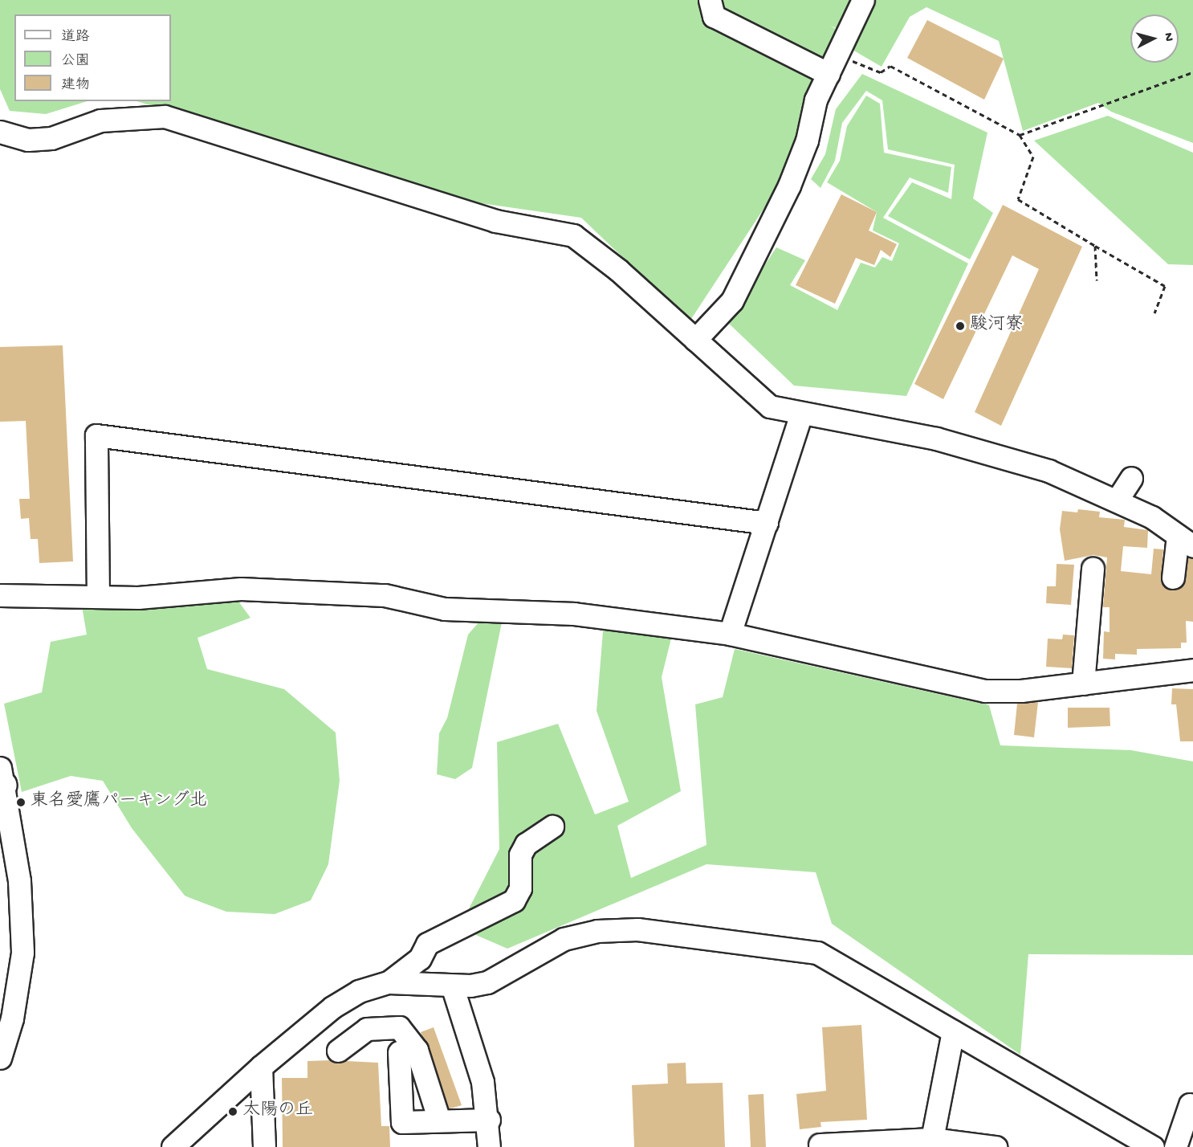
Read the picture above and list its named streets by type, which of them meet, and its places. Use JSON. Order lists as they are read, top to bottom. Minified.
{"places":["駿河寮","東名愛鷹パーキング北","太陽の丘"],"legend":["道路","公園","建物"],"north":"right"}
